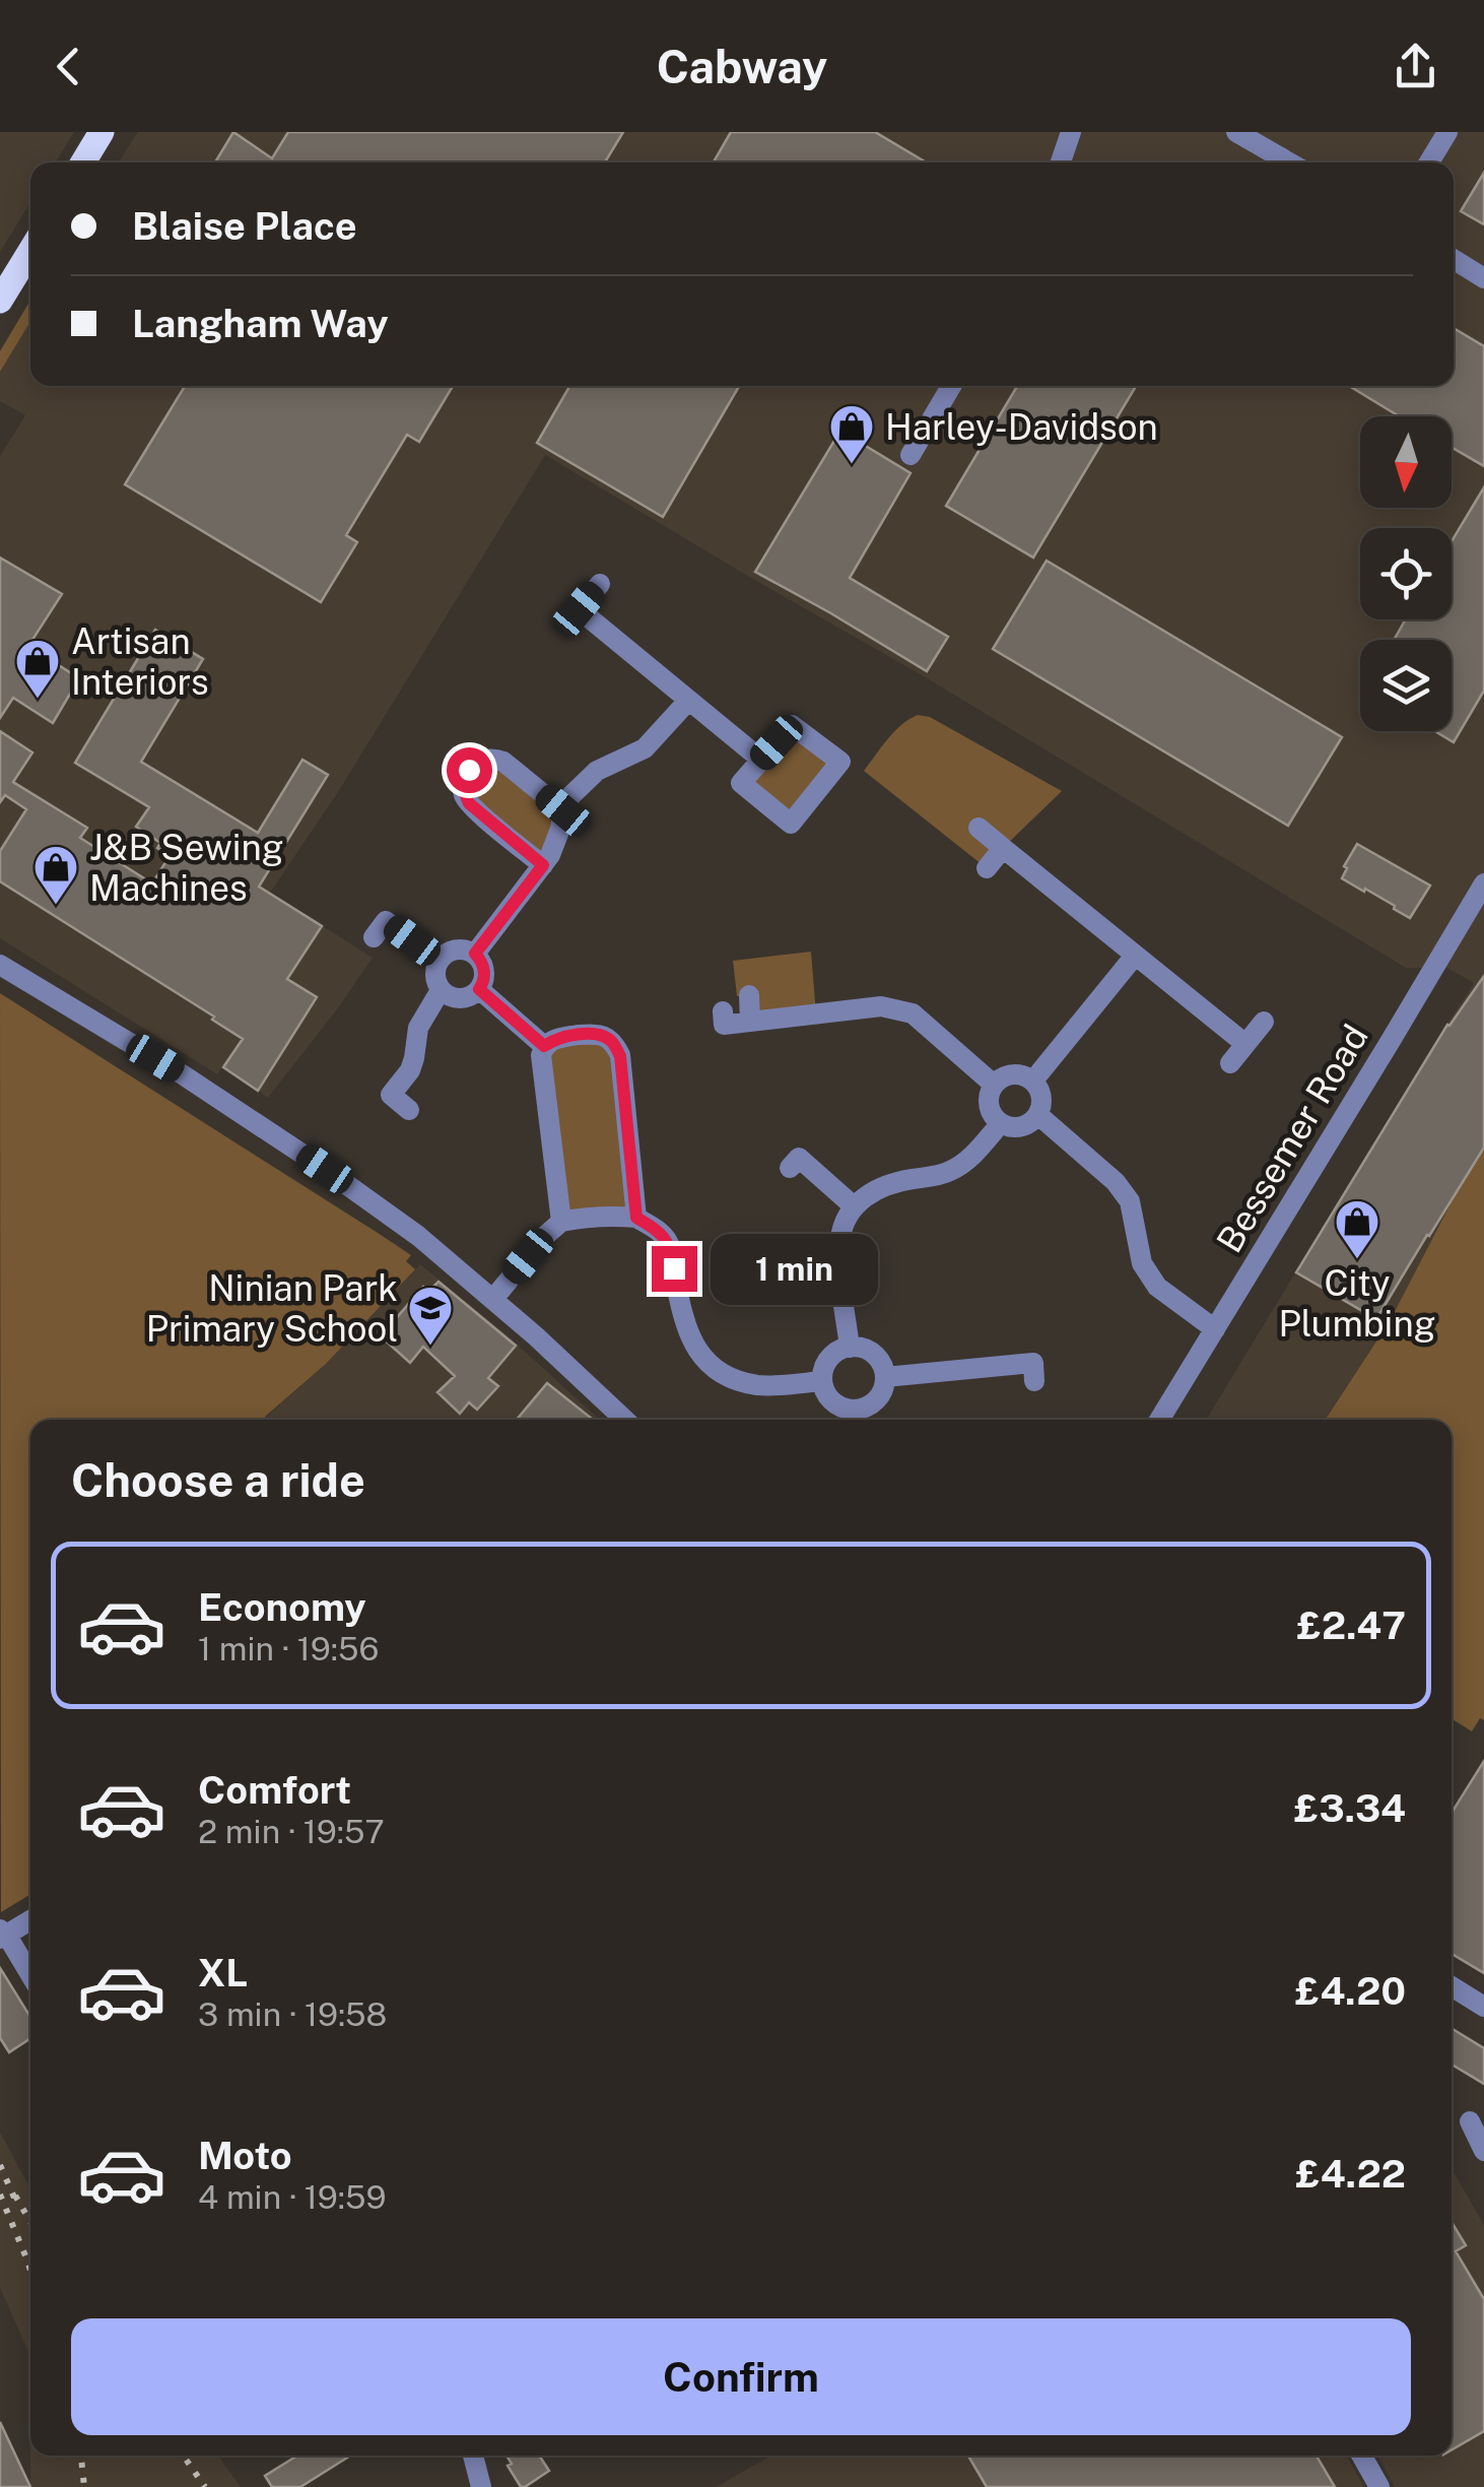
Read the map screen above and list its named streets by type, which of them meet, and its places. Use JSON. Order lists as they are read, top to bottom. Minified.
{"streets":{"street":["Bessemer Road"]},"places":{"shop":["Harley-Davidson","Artisan Interiors","J&B Sewing Machines","City Plumbing"],"school or university":["Ninian Park Primary School"]},"north":"bottom","page":{"header":"Cabway","banner":["Blaise Place","Langham Way"],"bubble":"1 min","heading":"Choose a ride","list":[{"name":"Economy","note":"1 min · 19:56","value":"£2.47"},{"name":"Comfort","note":"2 min · 19:57","value":"£3.34"},{"name":"XL","note":"3 min · 19:58","value":"£4.20"},{"name":"Moto","note":"4 min · 19:59","value":"£4.22"}],"buttons":"Confirm"}}
